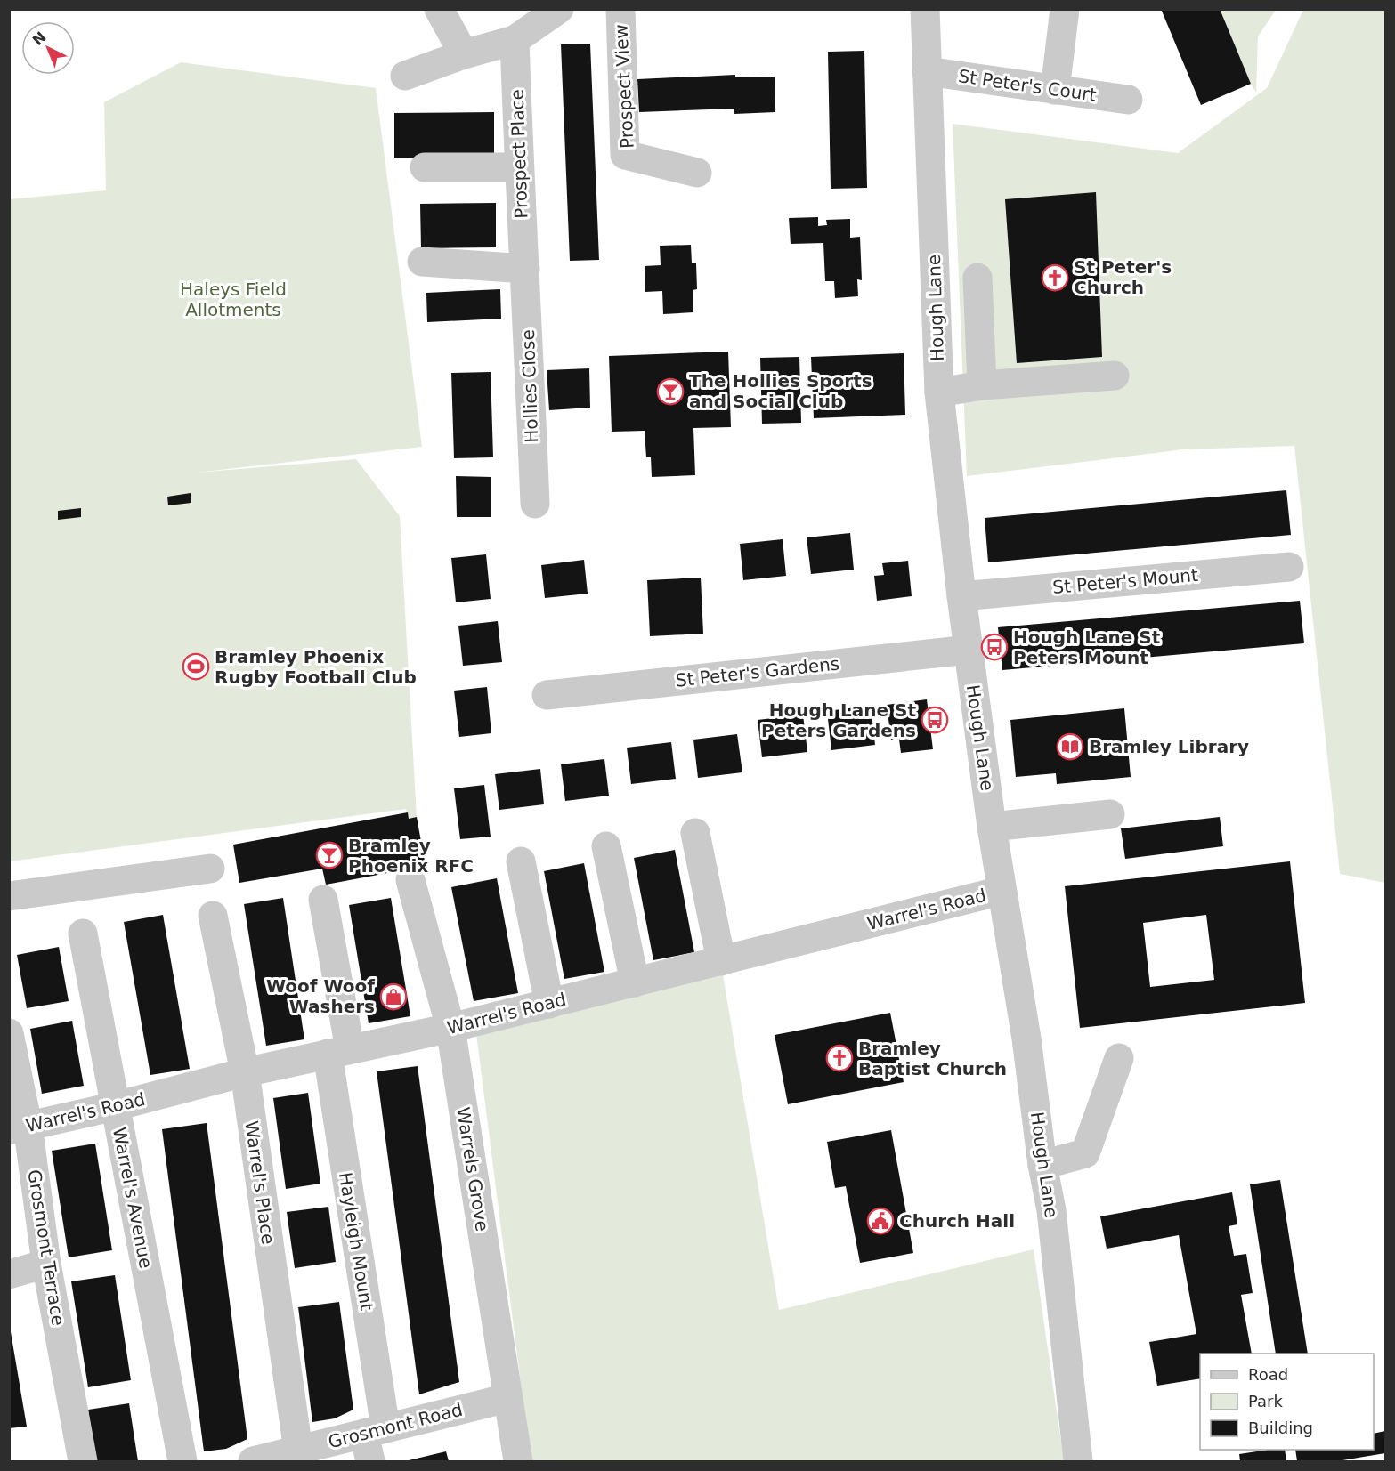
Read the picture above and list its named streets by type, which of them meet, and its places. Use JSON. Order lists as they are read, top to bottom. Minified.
{"streets":{"street":["St Peter's Court","Prospect View","Prospect Place","Hough Lane","Hollies Close","St Peter's Mount","St Peter's Gardens","Warrel's Road","Warrels Grove","Warrel's Place","Warrel's Avenue","Hayleigh Mount","Grosmont Terrace","Grosmont Road"]},"crossings":[["St Peter's Court","Hough Lane"],["Prospect Place","Hollies Close"],["Hough Lane","St Peter's Mount"],["Hough Lane","St Peter's Gardens"],["Hough Lane","Warrel's Road"],["Warrel's Road","Warrels Grove"],["Warrel's Road","Warrel's Place"],["Warrel's Road","Warrel's Avenue"],["Warrel's Road","Hayleigh Mount"],["Warrel's Road","Grosmont Terrace"],["Warrels Grove","Grosmont Road"],["Warrel's Place","Grosmont Road"],["Hayleigh Mount","Grosmont Road"]],"parks":["Haleys Field Allotments"],"places":{"church":["St Peter's Church","Bramley Baptist Church"],"bar":["The Hollies Sports and Social Club","Bramley Phoenix RFC"],"bus stop":["Hough Lane St Peters Mount","Hough Lane St Peters Gardens"],"sports":["Bramley Phoenix Rugby Football Club"],"library":["Bramley Library"],"shop":["Woof Woof Washers"],"public building":["Church Hall"]},"legend":["Road","Park","Building"],"north":"top left"}
